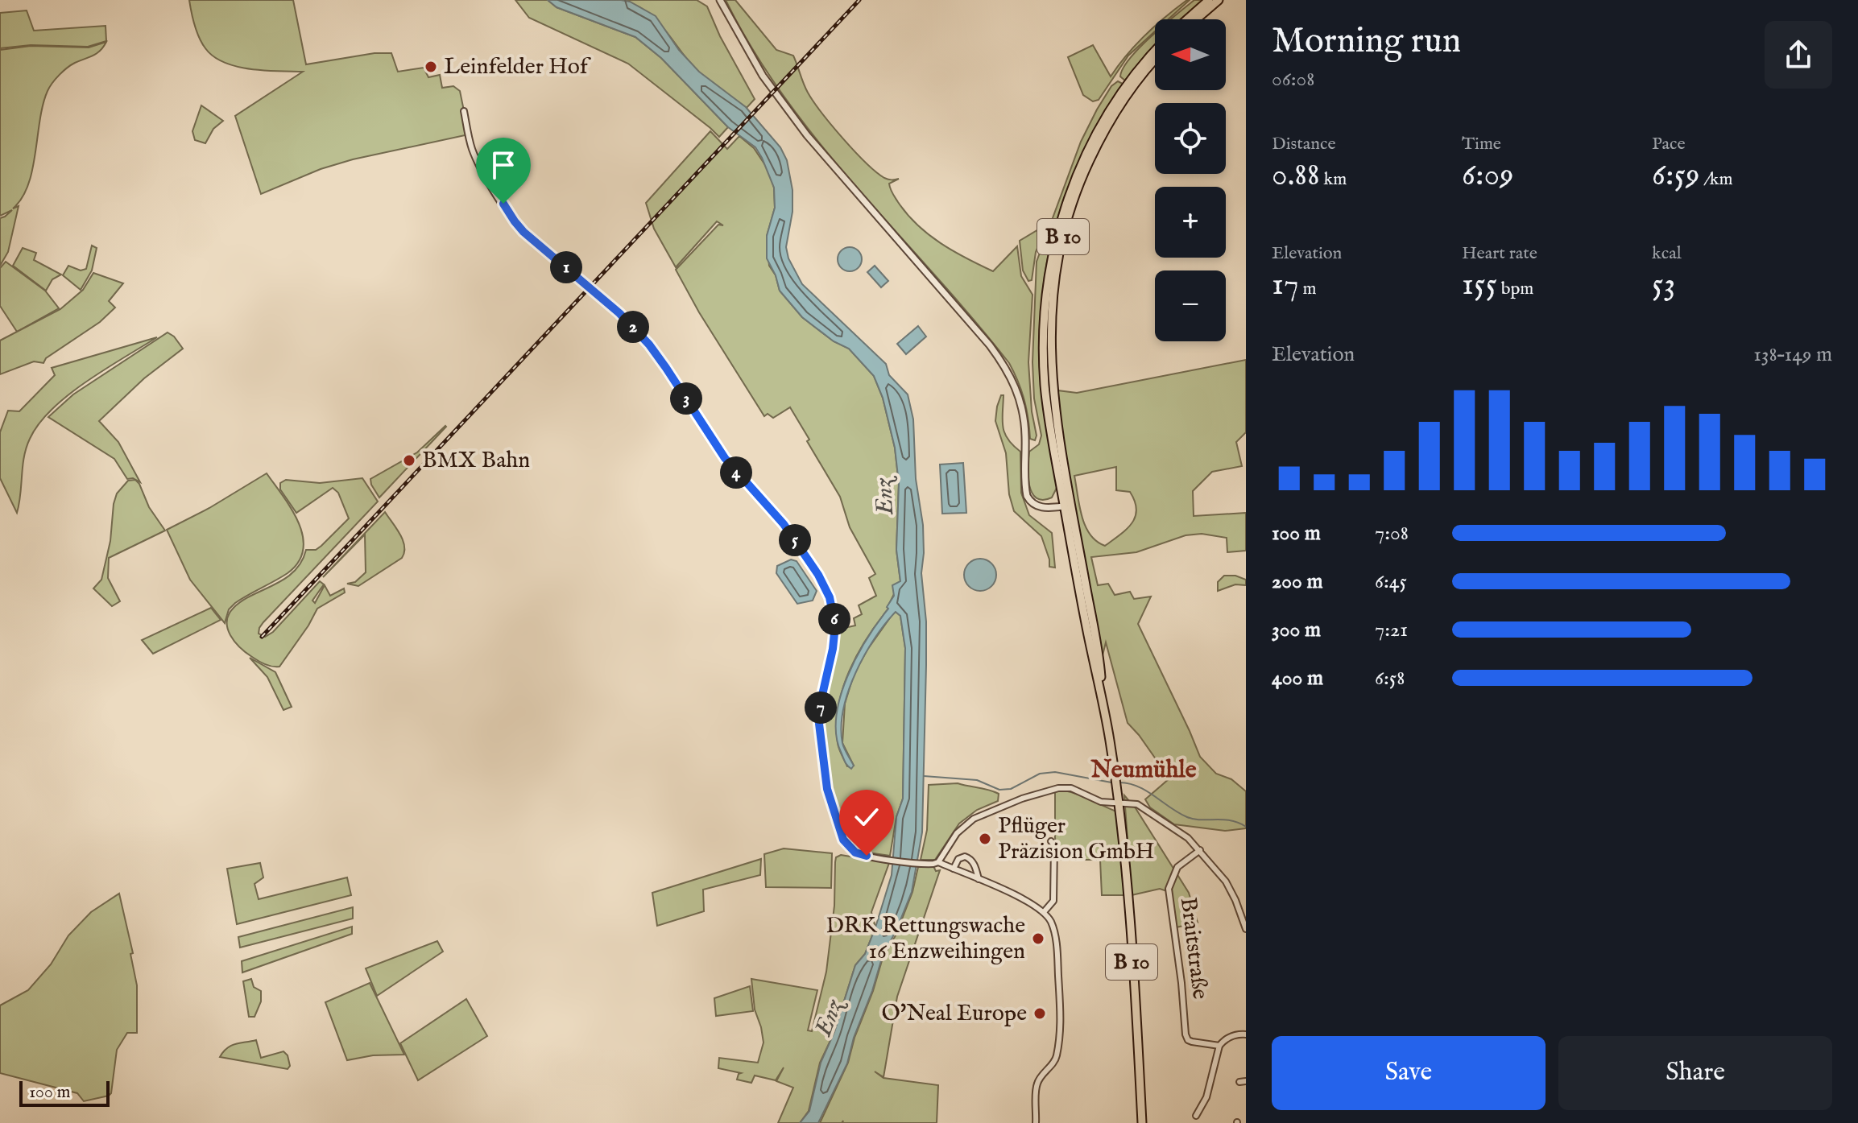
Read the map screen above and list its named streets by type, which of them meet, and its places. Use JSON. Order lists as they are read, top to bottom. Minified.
{"streets":{"main road":["B 10"],"street":["Braitstraße"]},"districts":["Neumühle"],"water":["Enz"],"places":["Leinfelder Hof","BMX Bahn","Pflüger Präzision GmbH","DRK Rettungswache 16 Enzweihingen","O'Neal Europe"],"scale_bar":"100 m","north":"left","page":{"heading":["Morning run","06:08"],"map_buttons":["+","−"],"stats":[["Distance","0.88 km"],["Time","6:09"],["Pace","6:59 /km"],["Elevation","17 m"],["Heart rate","155 bpm"],["kcal","53"]],"pins":["1","2","3","4","5","6","7"],"chart":["Elevation","138–149 m"],"list":[{"name":"100 m","note":"7:08"},{"name":"200 m","note":"6:45"},{"name":"300 m","note":"7:21"},{"name":"400 m","note":"6:58"}],"buttons":["Save","Share"],"scale":"100 m"}}
